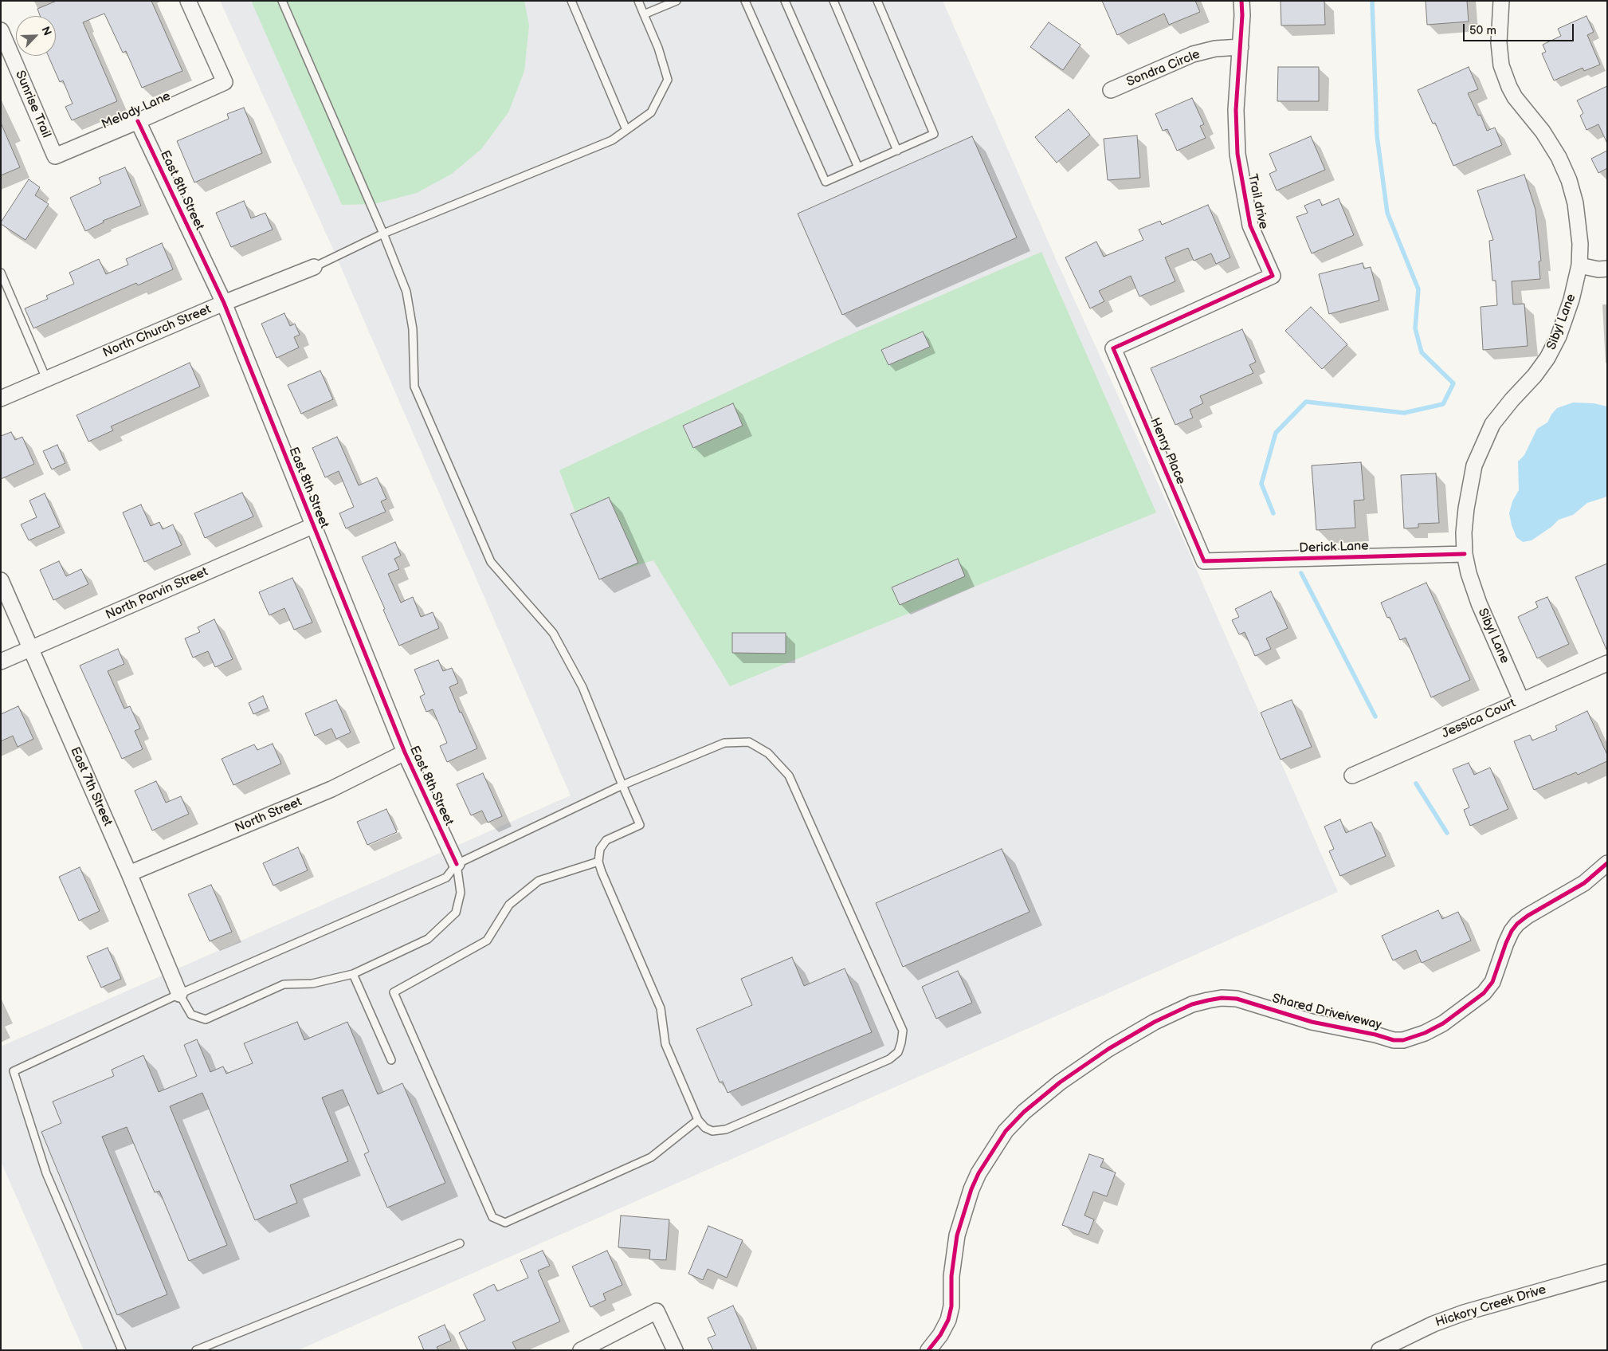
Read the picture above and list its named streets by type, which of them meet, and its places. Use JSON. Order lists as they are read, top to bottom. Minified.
{"streets":{"street":["Sondra Circle","Sunrise Trail","Melody Lane","East 8th Street","Trail drive","Sibyl Lane","North Church Street","Henry Place","Derick Lane","North Parvin Street","Jessica Court","East 7th Street","North Street","Shared Driveiveway","Hickory Creek Drive"]},"crossings":[["Sondra Circle","Trail drive"],["Sunrise Trail","Melody Lane"],["Melody Lane","East 8th Street"],["East 8th Street","North Church Street"],["East 8th Street","North Parvin Street"],["East 8th Street","North Street"],["Trail drive","Henry Place"],["Sibyl Lane","Derick Lane"],["Sibyl Lane","Jessica Court"],["Henry Place","Derick Lane"],["North Parvin Street","East 7th Street"],["East 7th Street","North Street"]],"scale_bar":"50 m","north":"top right"}
